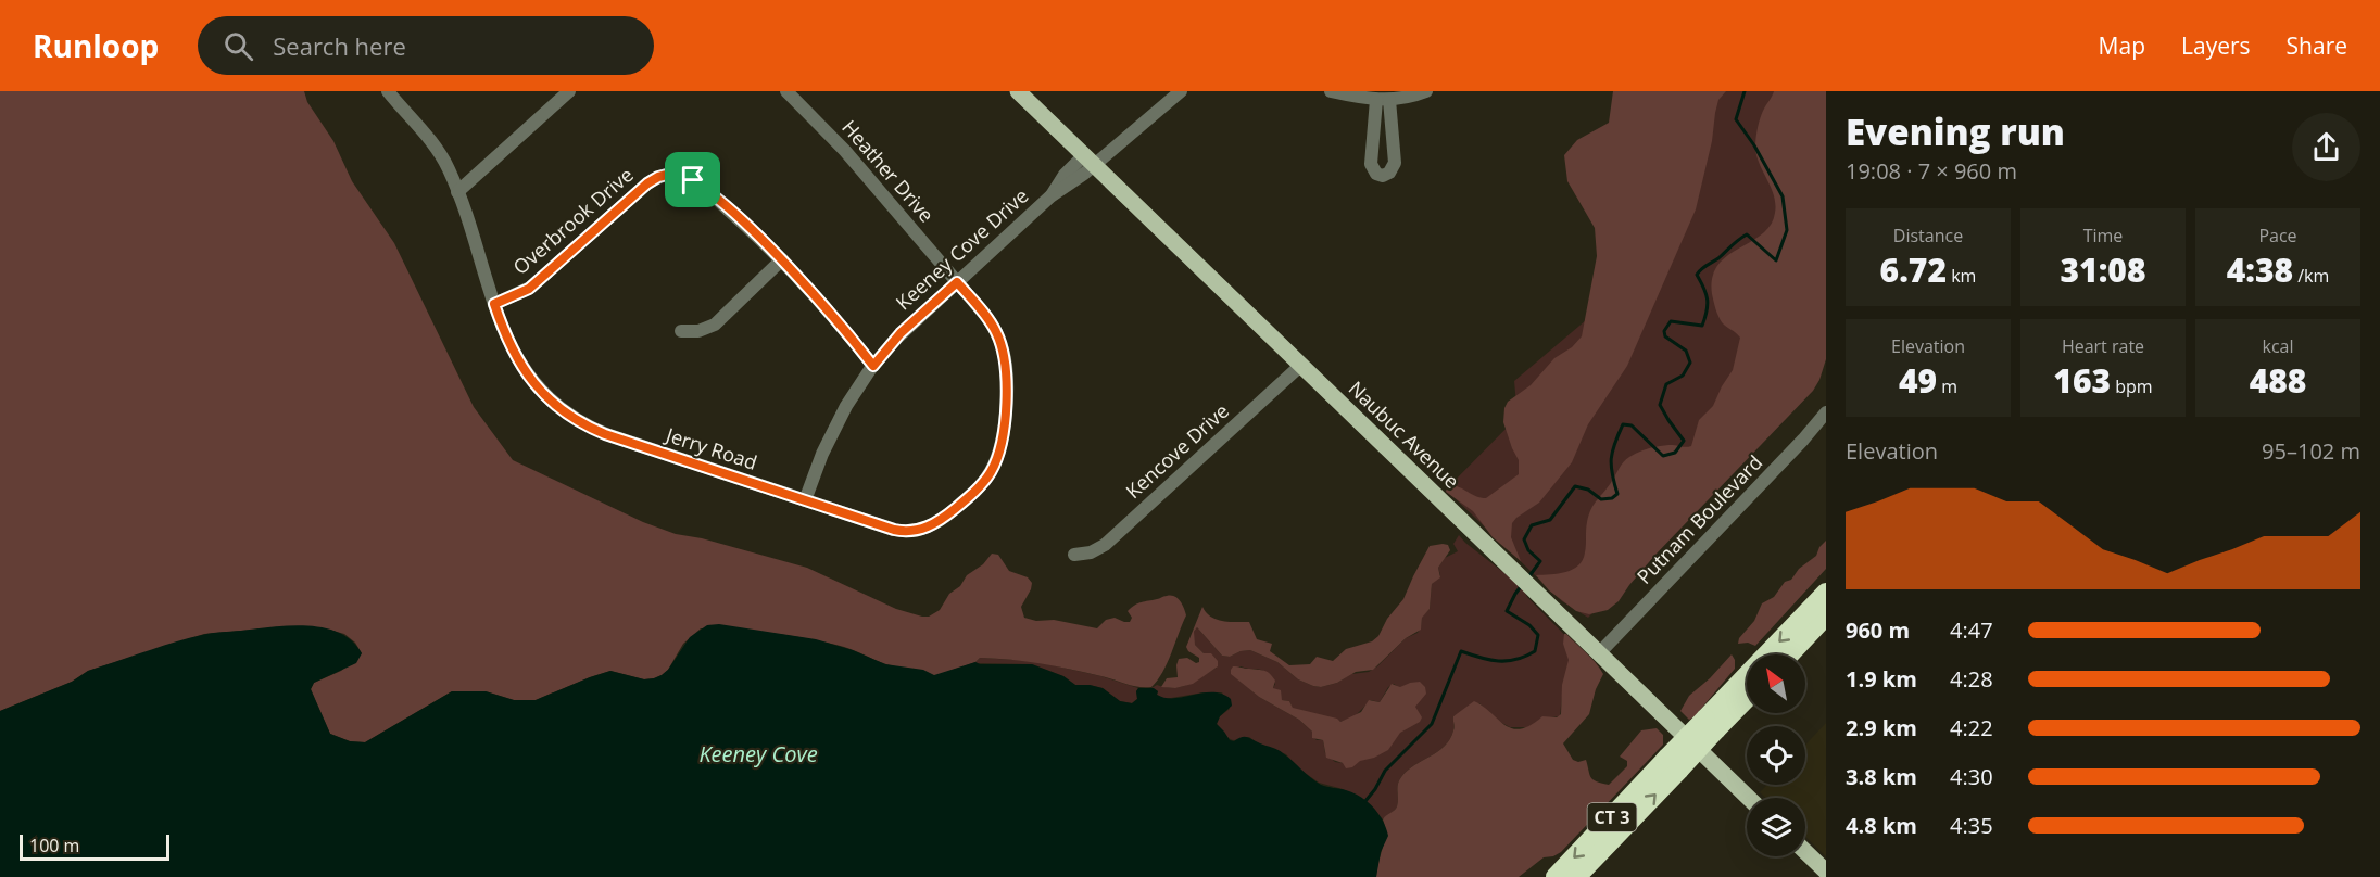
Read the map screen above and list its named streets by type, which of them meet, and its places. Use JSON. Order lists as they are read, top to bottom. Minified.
{"streets":{"highway":["CT 3"],"main road":["Naubuc Avenue"],"street":["Heather Drive","Overbrook Drive","Keeney Cove Drive","Jerry Road","Kencove Drive","Putnam Boulevard"]},"crossings":[["Heather Drive","Keeney Cove Drive"],["Heather Drive","Jerry Road"],["Overbrook Drive","Keeney Cove Drive"],["Overbrook Drive","Jerry Road"],["Keeney Cove Drive","Naubuc Avenue"],["Keeney Cove Drive","Jerry Road"],["Naubuc Avenue","Kencove Drive"],["Naubuc Avenue","Putnam Boulevard"]],"water":["Keeney Cove"],"scale_bar":"100 m","north":"top left","page":{"header":"Runloop","search":"Search here","nav":["Map","Layers","Share"],"heading":["Evening run","19:08 · 7 × 960 m"],"stats":[["Distance","6.72 km"],["Time","31:08"],["Pace","4:38 /km"],["Elevation","49 m"],["Heart rate","163 bpm"],["kcal","488"]],"chart":["Elevation","95–102 m"],"list":[{"name":"960 m","note":"4:47"},{"name":"1.9 km","note":"4:28"},{"name":"2.9 km","note":"4:22"},{"name":"3.8 km","note":"4:30"},{"name":"4.8 km","note":"4:35"}],"scale":"100 m"}}
